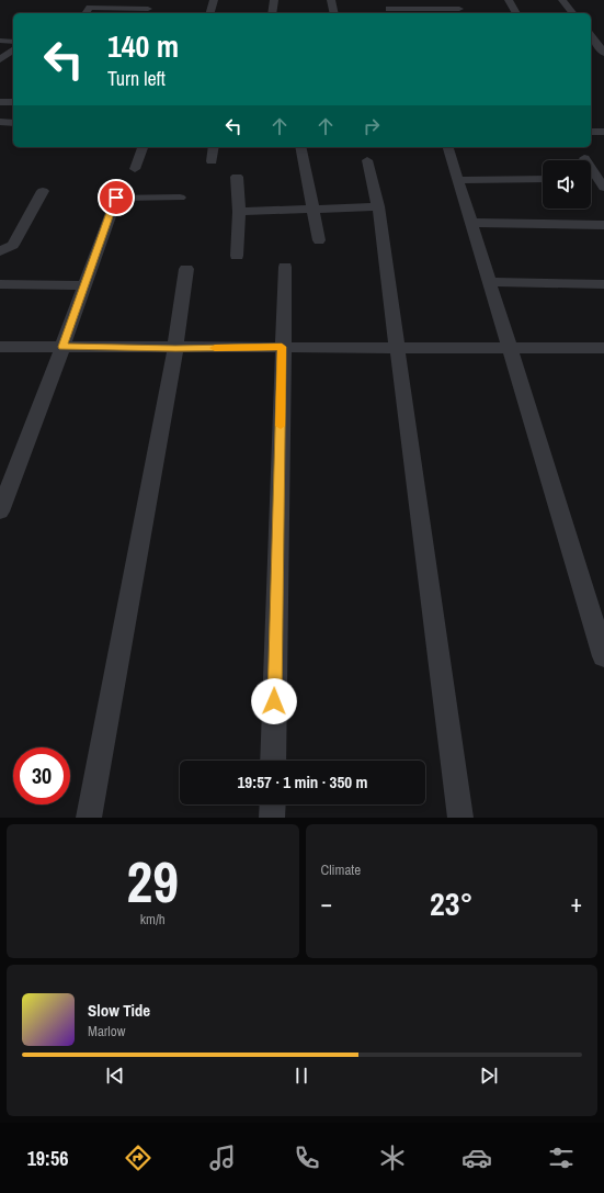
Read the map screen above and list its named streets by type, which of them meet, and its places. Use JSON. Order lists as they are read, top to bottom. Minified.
{"page":{"turn":["140 m","Turn left"],"limit":"30","trip":"19:57 · 1 min · 350 m","tile":[["29","km/h"],"Climate"],"heat":["−","23°","+"],"song":["Slow Tide","Marlow"],"tabs":"19:56"}}
